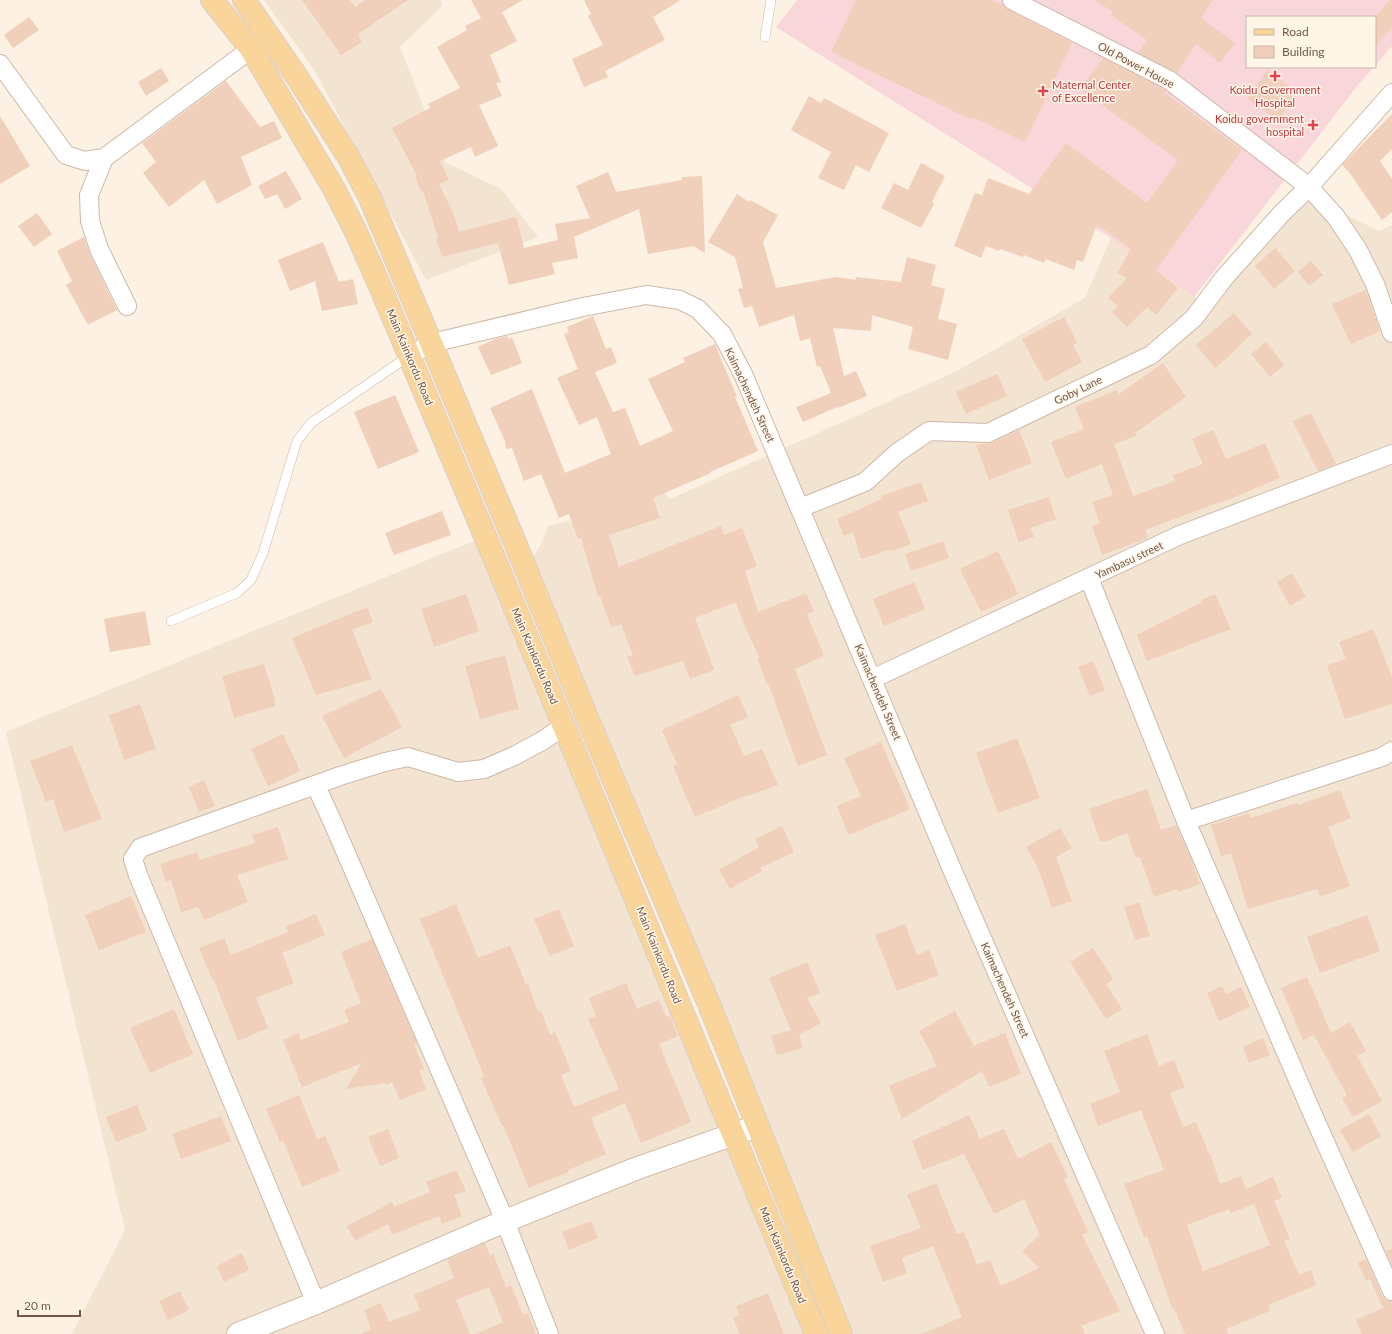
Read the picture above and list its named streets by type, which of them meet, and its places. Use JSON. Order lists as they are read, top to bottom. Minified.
{"streets":{"main road":["Main Kainkordu Road"],"street":["Old Power House","Goby Lane","Kaimachendeh Street","Yambasu street"]},"crossings":[["Old Power House","Goby Lane"],["Main Kainkordu Road","Kaimachendeh Street"],["Goby Lane","Kaimachendeh Street"],["Kaimachendeh Street","Yambasu street"]],"places":{"health":["Koidu Government Hospital","Maternal Center of Excellence","Koidu government hospital"]},"legend":["Road","Building"],"scale_bar":"20 m"}
